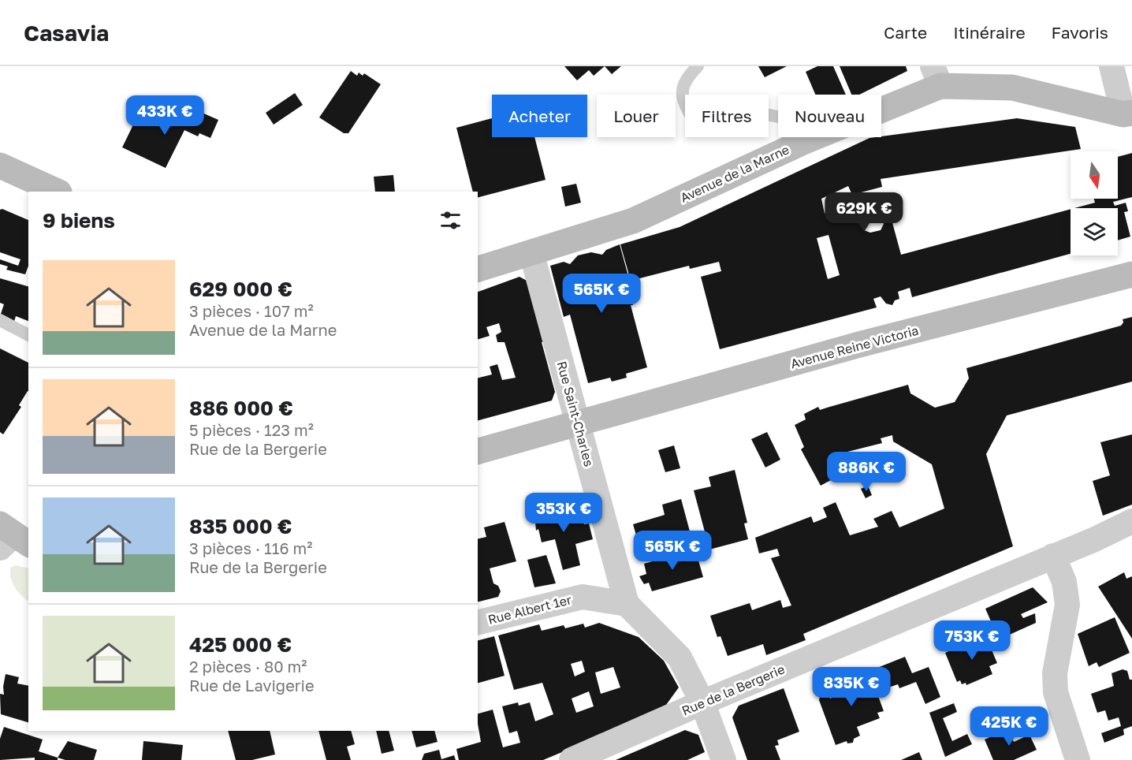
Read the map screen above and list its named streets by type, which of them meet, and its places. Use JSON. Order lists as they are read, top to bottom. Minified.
{"streets":{"main road":["Avenue de la Marne","Avenue Reine Victoria"],"street":["Rue Saint-Charles","Rue Albert 1er","Rue de la Bergerie"]},"crossings":[["Avenue de la Marne","Rue Saint-Charles"],["Avenue Reine Victoria","Rue Saint-Charles"],["Rue Saint-Charles","Rue Albert 1er"]],"north":"bottom","page":{"header":"Casavia","nav":["Carte","Itinéraire","Favoris"],"chip":["Acheter","Louer","Filtres","Nouveau"],"price":["433K €","629K €","565K €","886K €","353K €","565K €","753K €","835K €","425K €"],"heading":"9 biens","list":[{"name":"629 000 €","note":"3 pièces · 107 m² · Avenue de la Marne"},{"name":"886 000 €","note":"5 pièces · 123 m² · Rue de la Bergerie"},{"name":"835 000 €","note":"3 pièces · 116 m² · Rue de la Bergerie"},{"name":"425 000 €","note":"2 pièces · 80 m² · Rue de Lavigerie"}]}}
